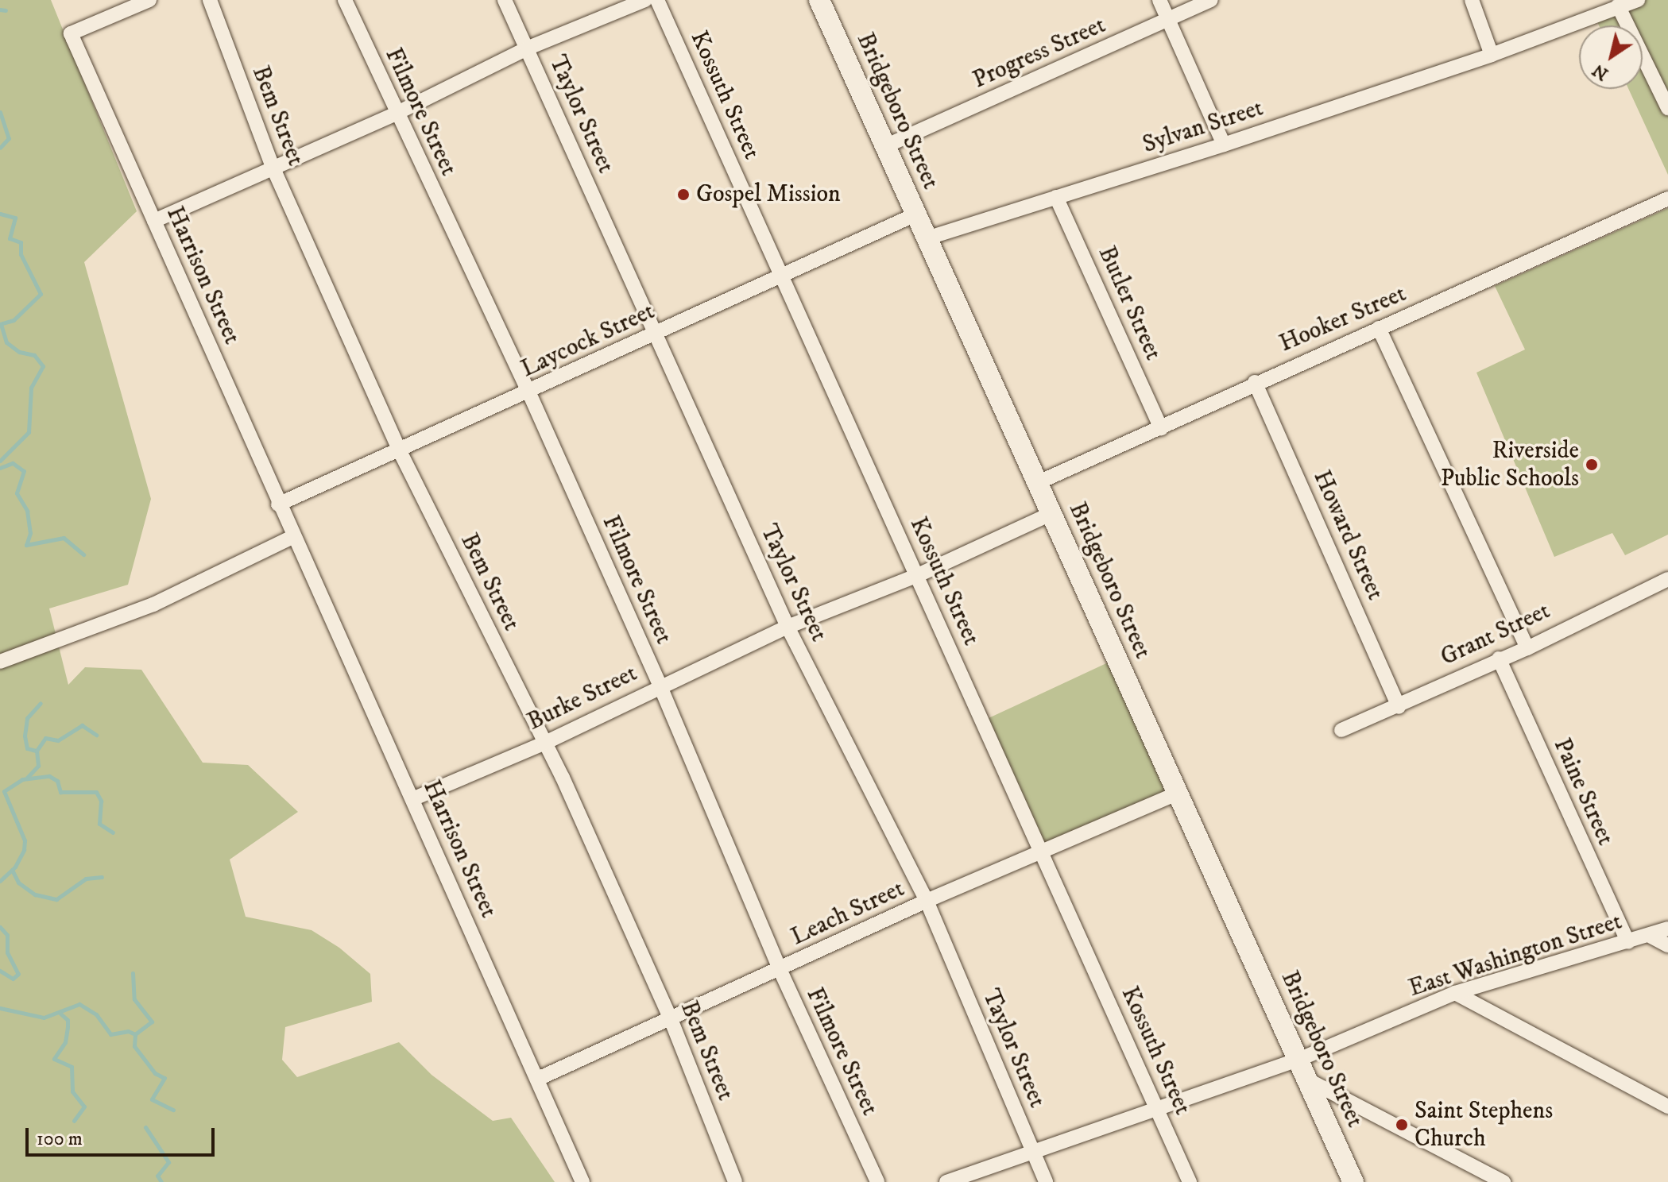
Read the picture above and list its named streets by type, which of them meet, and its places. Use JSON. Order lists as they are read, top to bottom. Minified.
{"streets":{"main road":["Bridgeboro Street"],"street":["Progress Street","Kossuth Street","Filmore Street","Taylor Street","Bem Street","Sylvan Street","Harrison Street","Butler Street","Hooker Street","Laycock Street","Howard Street","Grant Street","Burke Street","Paine Street","Leach Street","East Washington Street"]},"crossings":[["Progress Street","Bridgeboro Street"],["Kossuth Street","Laycock Street"],["Kossuth Street","Burke Street"],["Kossuth Street","Leach Street"],["Kossuth Street","East Washington Street"],["Bridgeboro Street","Sylvan Street"],["Bridgeboro Street","Hooker Street"],["Bridgeboro Street","Laycock Street"],["Bridgeboro Street","Burke Street"],["Bridgeboro Street","Leach Street"],["Bridgeboro Street","East Washington Street"],["Filmore Street","Laycock Street"],["Filmore Street","Burke Street"],["Filmore Street","Leach Street"],["Taylor Street","Laycock Street"],["Taylor Street","Burke Street"],["Taylor Street","Leach Street"],["Taylor Street","East Washington Street"],["Bem Street","Laycock Street"],["Bem Street","Burke Street"],["Bem Street","Leach Street"],["Sylvan Street","Butler Street"],["Harrison Street","Laycock Street"],["Harrison Street","Burke Street"],["Harrison Street","Leach Street"],["Butler Street","Hooker Street"],["Hooker Street","Howard Street"],["Howard Street","Grant Street"],["Grant Street","Paine Street"],["Paine Street","East Washington Street"]],"places":["Gospel Mission","Riverside Public Schools","Saint Stephens Church"],"scale_bar":"100 m","north":"bottom left"}
